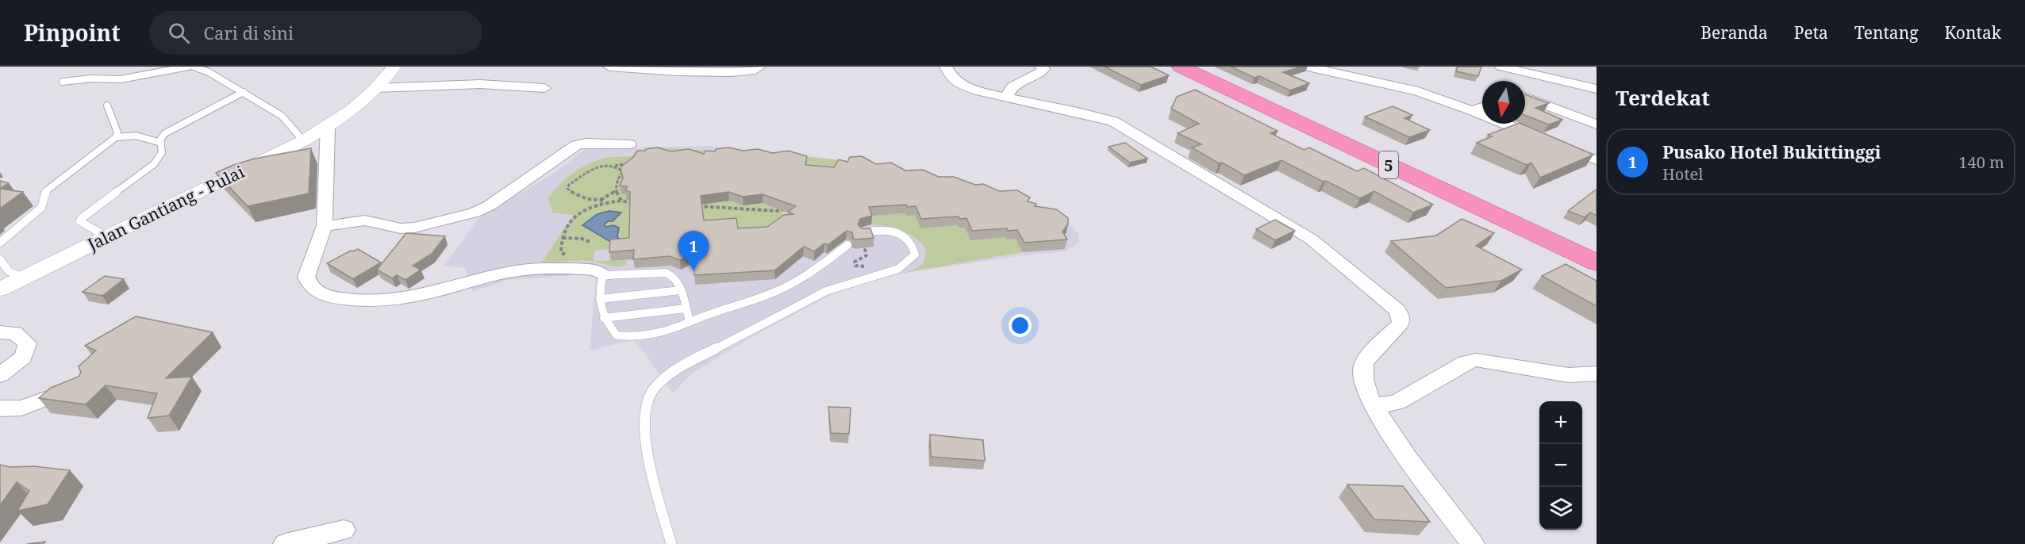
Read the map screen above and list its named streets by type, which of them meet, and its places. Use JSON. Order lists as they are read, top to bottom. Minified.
{"streets":{"highway":["5"],"street":["Jalan Gantiang - Pulai"]},"north":"bottom","page":{"header":"Pinpoint","search":"Cari di sini","nav":["Beranda","Peta","Tentang","Kontak"],"heading":"Terdekat","list":[{"mark":"1","name":"Pusako Hotel Bukittinggi","note":"Hotel","value":"140 m"}],"pins":"1","map_buttons":["+","−"]}}
